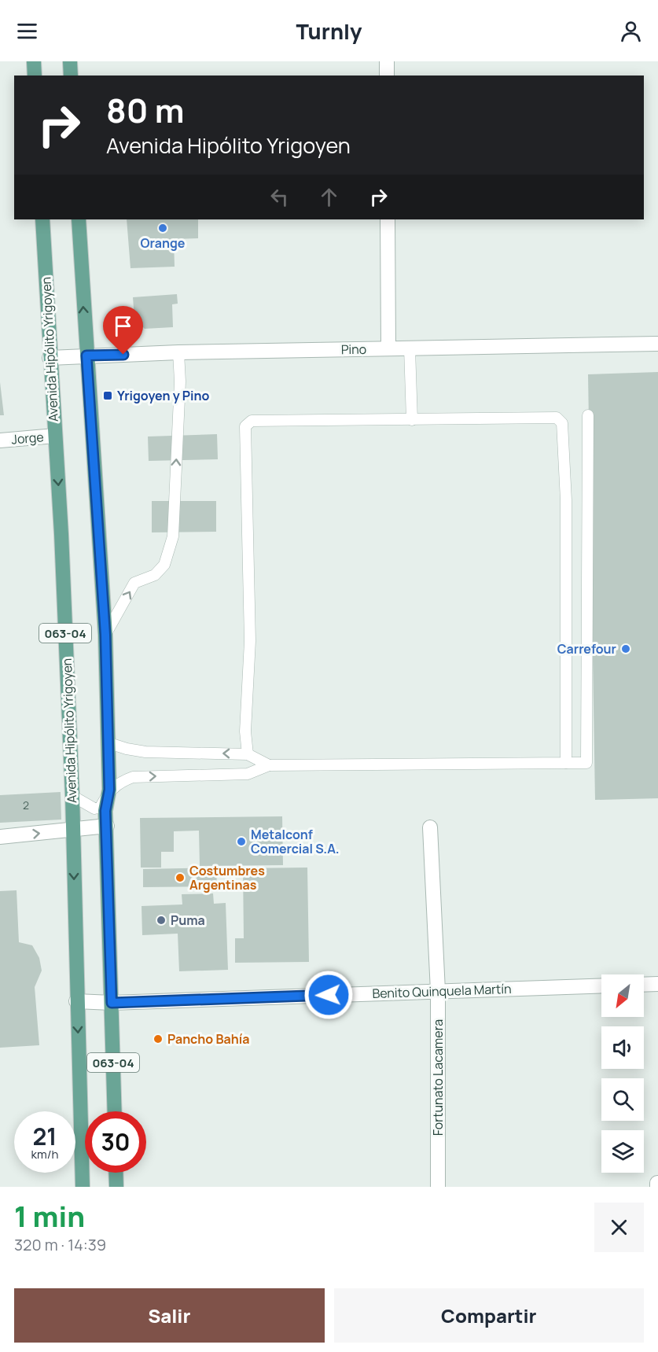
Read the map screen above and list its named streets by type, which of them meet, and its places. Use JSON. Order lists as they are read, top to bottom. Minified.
{"streets":{"main road":["Avenida Hipólito Yrigoyen","063-04"],"street":["Pino","Jorge","Benito Quinquela Martín","Fortunato Lacamera"]},"crossings":[["Avenida Hipólito Yrigoyen","Pino"],["Avenida Hipólito Yrigoyen","Jorge"],["Avenida Hipólito Yrigoyen","Benito Quinquela Martín"],["Pino","063-04"],["063-04","Benito Quinquela Martín"],["Benito Quinquela Martín","Fortunato Lacamera"]],"places":{"other":["Orange","Carrefour","Metalconf Comercial S.A.","Costumbres Argentinas","Puma","Pancho Bahía"],"transit":["Yrigoyen y Pino"]},"house_numbers":["2"],"north":"bottom left","page":{"header":"Turnly","turn":["80 m","Avenida Hipólito Yrigoyen"],"speed":"21 km/h","limit":"30","heading":["1 min","320 m · 14:39"],"buttons":["Salir","Compartir"]}}
